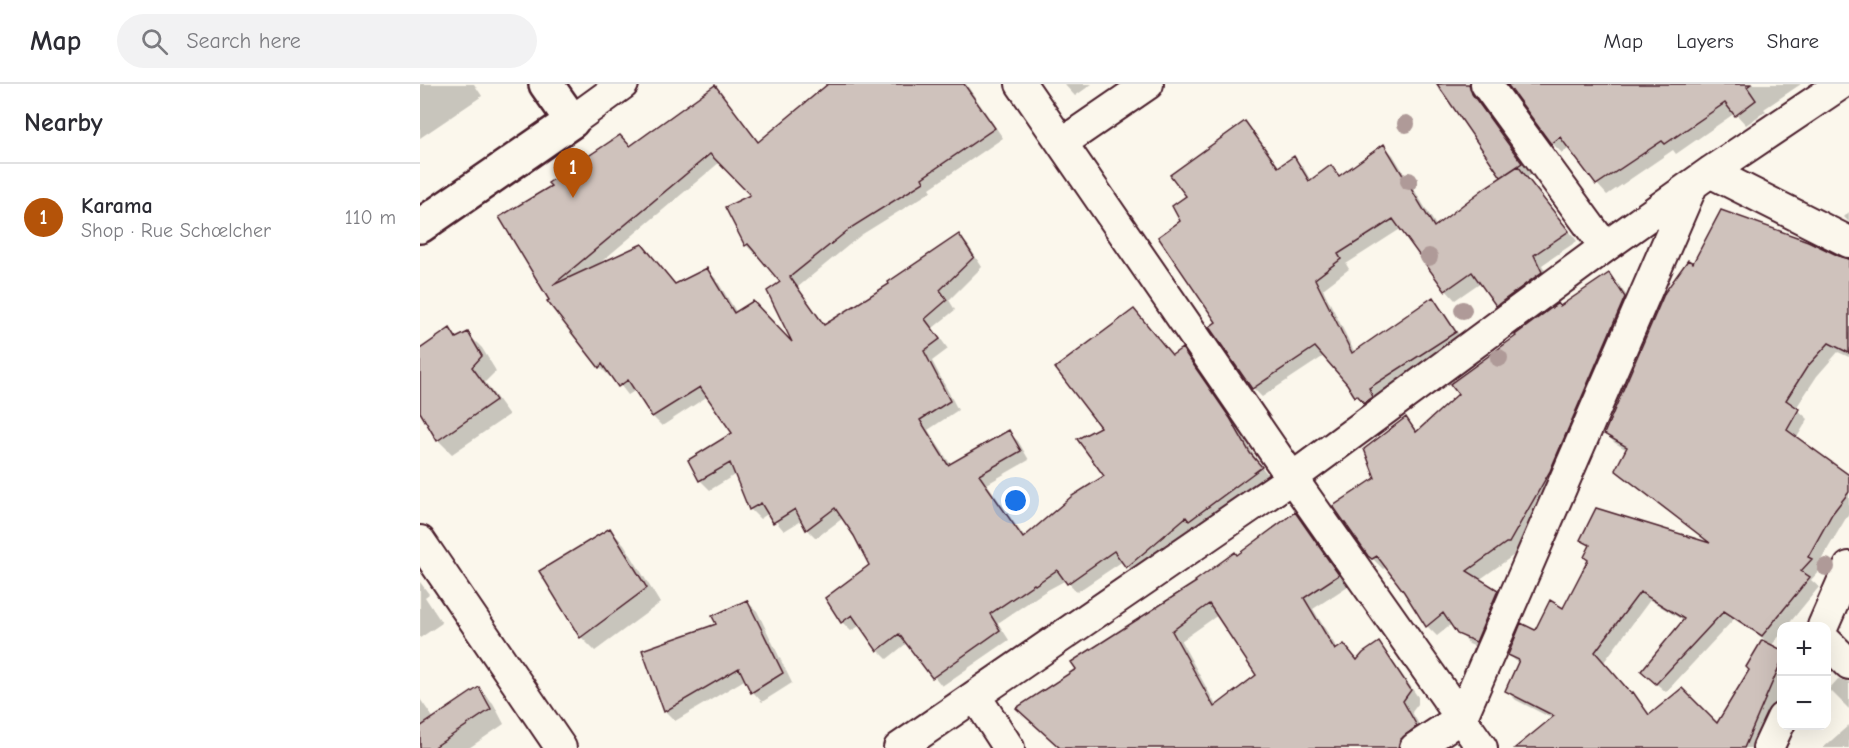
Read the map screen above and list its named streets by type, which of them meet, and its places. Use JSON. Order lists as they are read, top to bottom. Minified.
{"page":{"header":"Map","search":"Search here","nav":["Map","Layers","Share"],"heading":"Nearby","pins":"1","list":[{"mark":"1","name":"Karama","note":"Shop · Rue Schœlcher","value":"110 m"}],"map_buttons":["+","−"]}}
